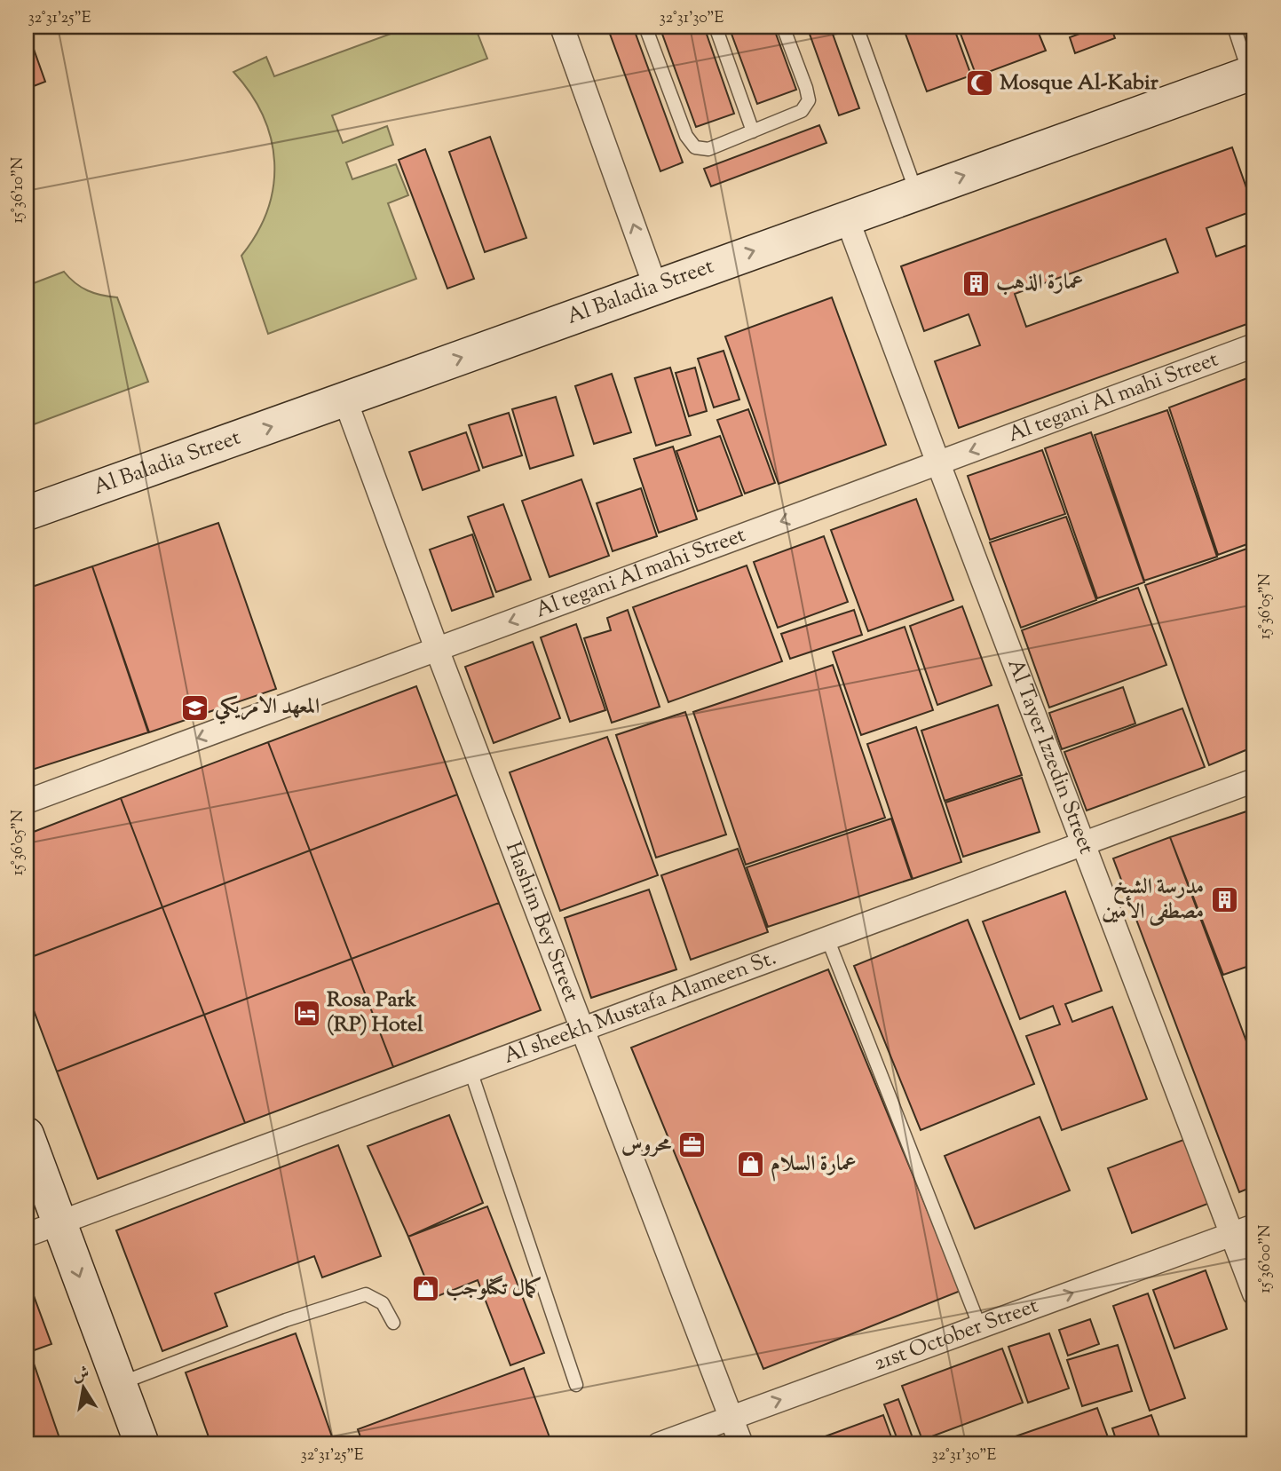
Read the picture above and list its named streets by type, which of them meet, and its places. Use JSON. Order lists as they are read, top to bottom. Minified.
{"streets":{"street":["Al Baladia Street","Al tegani Al mahi Street","Al Tayer Izzedin Street","Hashim Bey Street","Al sheekh Mustafa Alameen St.","21st October Street"]},"crossings":[["Al Baladia Street","Al Tayer Izzedin Street"],["Al Baladia Street","Hashim Bey Street"],["Al tegani Al mahi Street","Al Tayer Izzedin Street"],["Al tegani Al mahi Street","Hashim Bey Street"],["Al Tayer Izzedin Street","Al sheekh Mustafa Alameen St."],["Al Tayer Izzedin Street","21st October Street"],["Hashim Bey Street","Al sheekh Mustafa Alameen St."],["Hashim Bey Street","21st October Street"]],"one_way":["Al Baladia Street","Al tegani Al mahi Street","21st October Street"],"places":{"mosque":["Mosque Al-Kabir"],"building":["عمارة الذهب","مدرسة الشيخ مصطفى الأمين"],"school or university":["المعهد الامريكي"],"hotel":["Rosa Park (RP) Hotel"],"office":["محروس"],"shop":["عمارة السلام","كمال تگنلوجب"]},"north":"top","coordinates":["32°31'25\"E","32°31'30\"E","15°36'10\"N","15°36'05\"N","15°36'00\"N"]}
